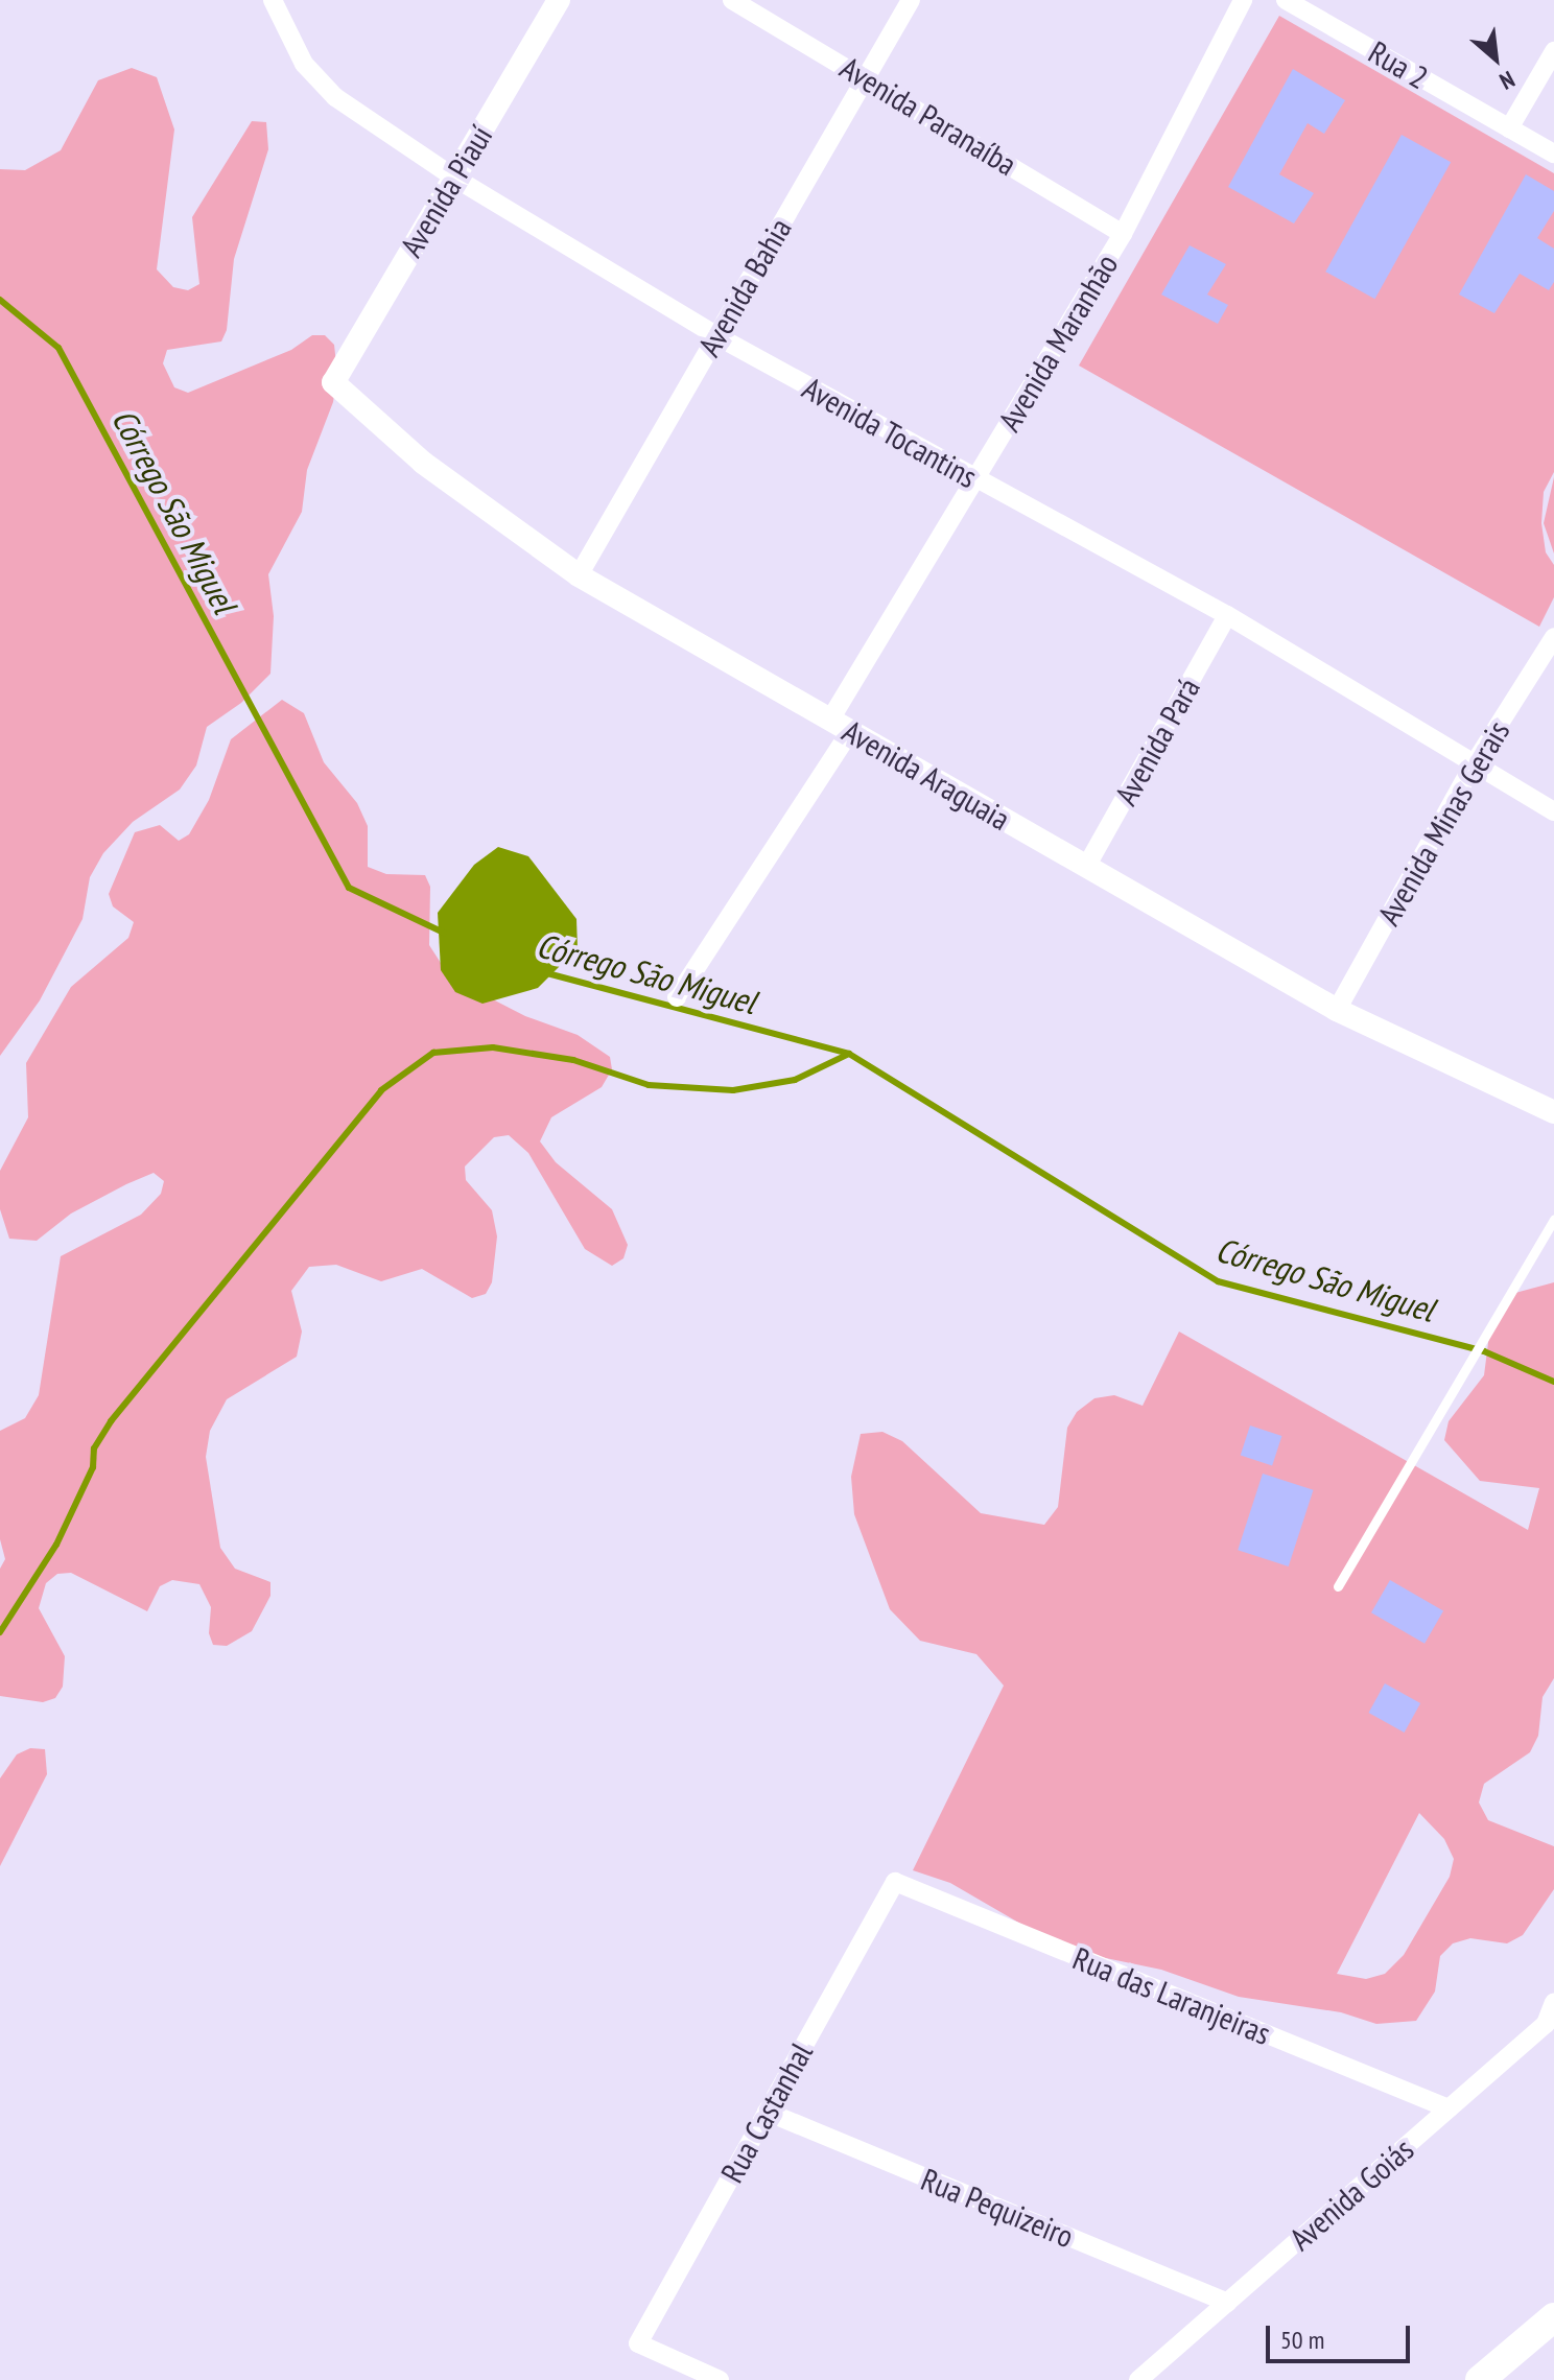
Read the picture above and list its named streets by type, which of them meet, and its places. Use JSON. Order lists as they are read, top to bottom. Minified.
{"streets":{"street":["Rua 2","Avenida Paranaíba","Avenida Piauí","Avenida Bahia","Avenida Maranhão","Avenida Tocantins","Avenida Pará","Avenida Araguaia","Avenida Minas Gerais","Rua das Laranjeiras","Rua Castanhal","Avenida Goiás","Rua Pequizeiro"]},"crossings":[["Avenida Paranaíba","Avenida Bahia"],["Avenida Paranaíba","Avenida Maranhão"],["Avenida Piauí","Avenida Tocantins"],["Avenida Piauí","Avenida Araguaia"],["Avenida Bahia","Avenida Tocantins"],["Avenida Bahia","Avenida Araguaia"],["Avenida Maranhão","Avenida Tocantins"],["Avenida Maranhão","Avenida Araguaia"],["Avenida Tocantins","Avenida Pará"],["Avenida Tocantins","Avenida Minas Gerais"],["Avenida Pará","Avenida Araguaia"],["Avenida Araguaia","Avenida Minas Gerais"],["Rua das Laranjeiras","Rua Castanhal"],["Rua das Laranjeiras","Avenida Goiás"],["Rua Castanhal","Rua Pequizeiro"],["Avenida Goiás","Rua Pequizeiro"]],"water":["Córrego São Miguel"],"scale_bar":"50 m","north":"bottom right"}
